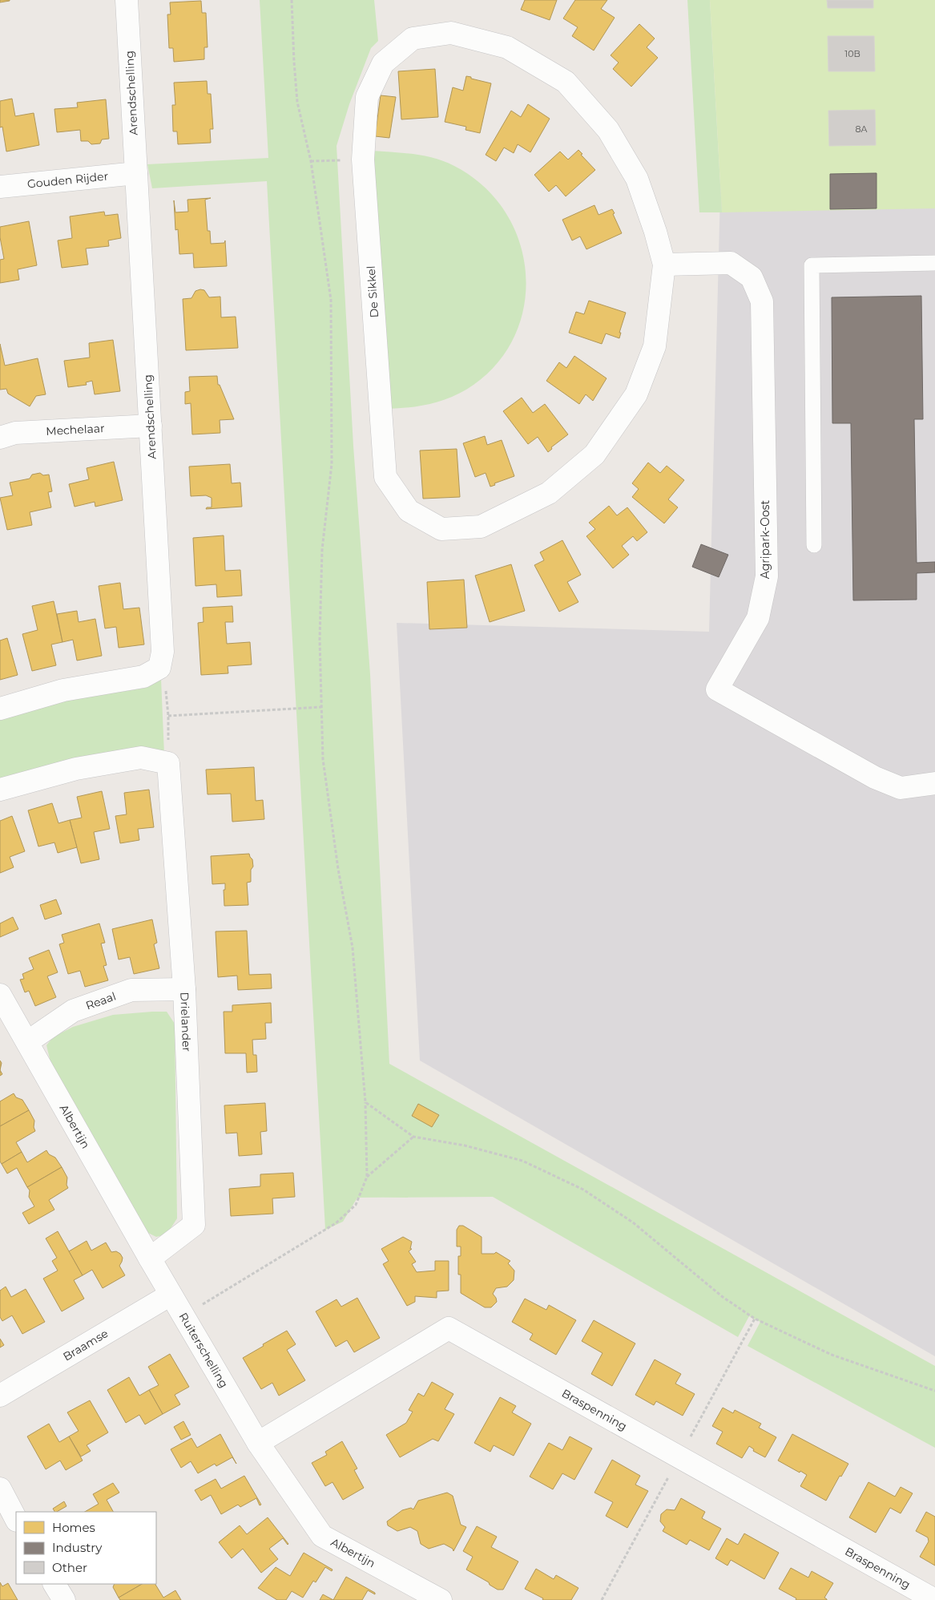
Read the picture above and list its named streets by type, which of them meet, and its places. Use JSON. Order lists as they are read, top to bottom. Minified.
{"streets":{"street":["Arendschelling","Gouden Rijder","De Sikkel","Mechelaar","Agripark-Oost","Reaal","Drielander","Albertijn","Braamse","Ruiterschelling","Braspenning"]},"crossings":[["Arendschelling","Gouden Rijder"],["Arendschelling","Mechelaar"],["De Sikkel","Agripark-Oost"],["Reaal","Drielander"],["Reaal","Albertijn"],["Drielander","Albertijn"],["Drielander","Ruiterschelling"],["Albertijn","Ruiterschelling"],["Albertijn","Braspenning"],["Braamse","Ruiterschelling"],["Ruiterschelling","Braspenning"]],"house_numbers":["10B","8A"],"legend":["Homes","Industry","Other"]}
